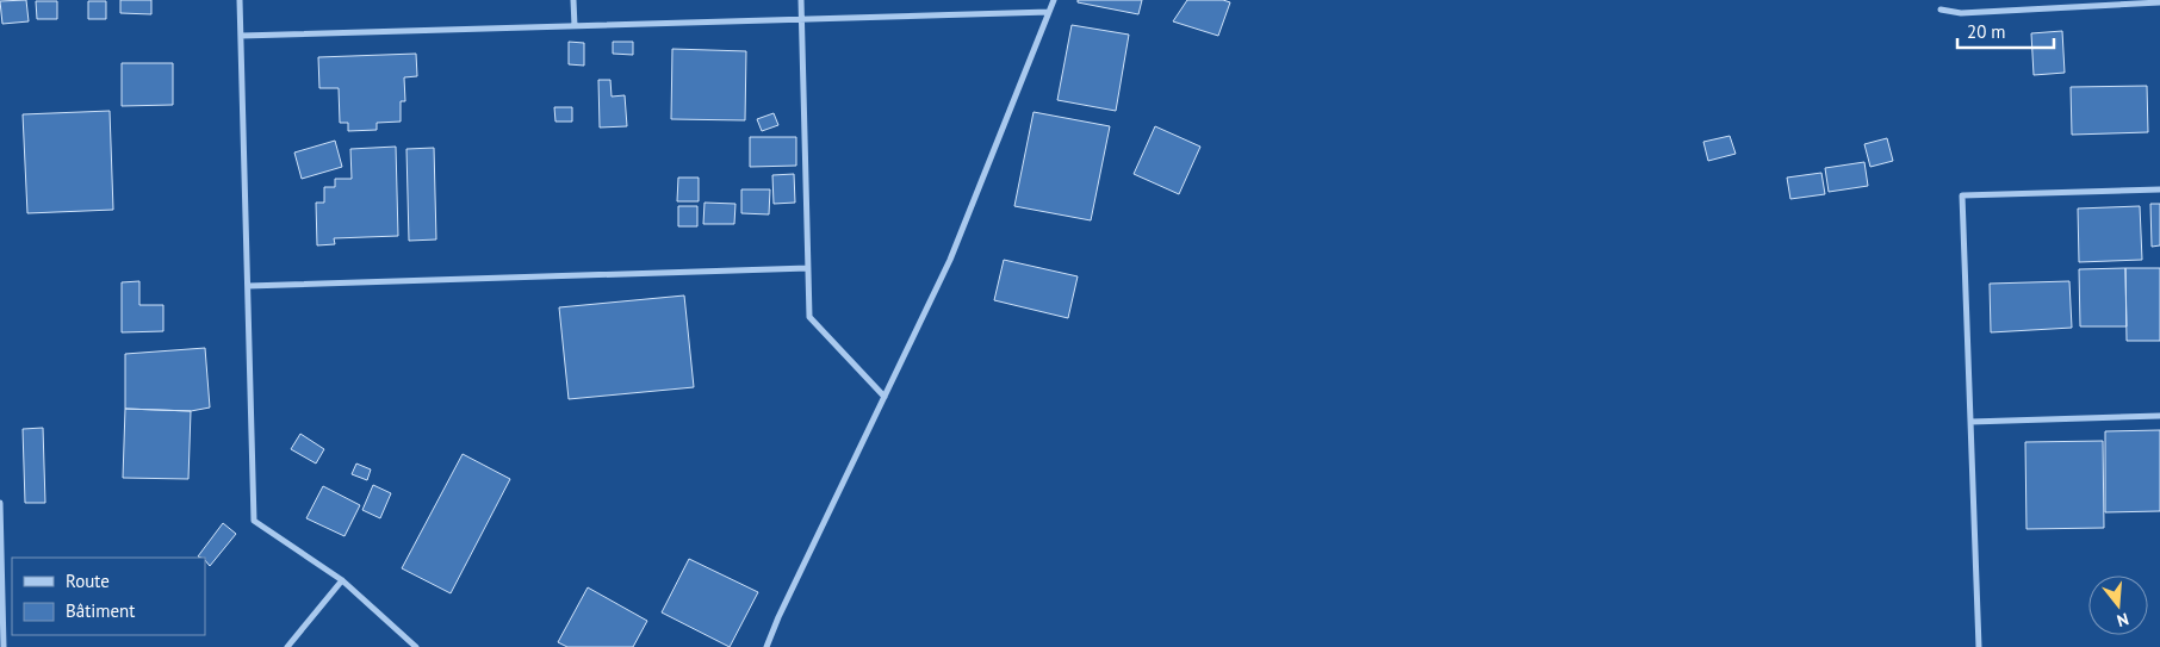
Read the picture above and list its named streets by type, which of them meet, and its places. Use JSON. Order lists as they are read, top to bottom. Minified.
{"legend":["Route","Bâtiment"],"scale_bar":"20 m","north":"bottom"}
